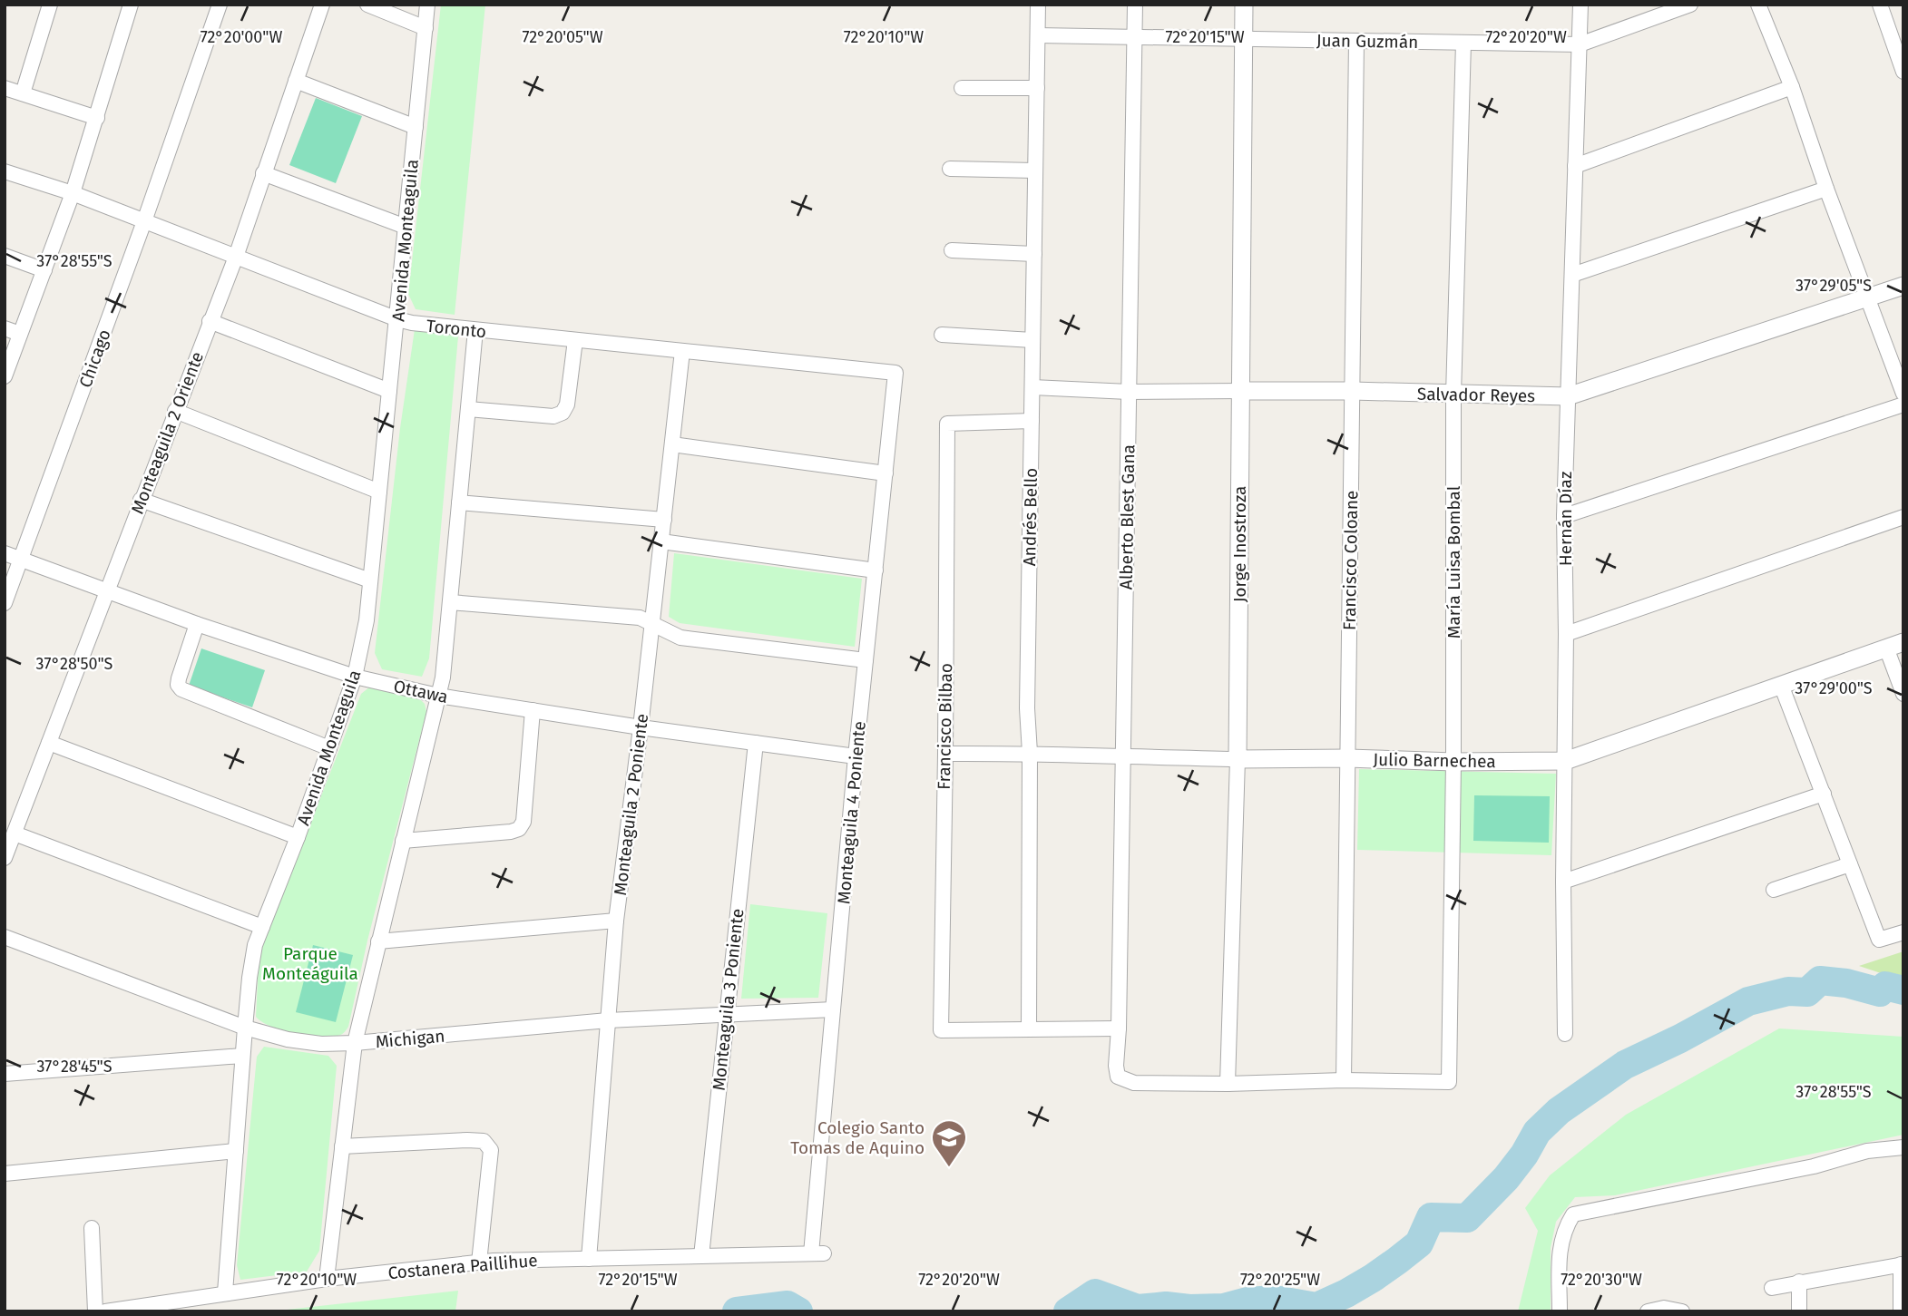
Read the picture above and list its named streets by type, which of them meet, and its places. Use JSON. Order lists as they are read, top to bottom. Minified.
{"streets":{"street":["Juan Guzmán","Avenida Monteaguila","Toronto","Chicago","Salvador Reyes","Monteaguila 2 Oriente","Andrés Bello","Alberto Blest Gana","Hernán Díaz","Jorge Inostroza","Francisco Coloane","María Luisa Bombal","Ottawa","Francisco Bilbao","Julio Barnechea","Monteaguila 2 Poniente","Monteaguila 4 Poniente","Monteaguila 3 Poniente","Michigan","Costanera Paillihue"]},"crossings":[["Juan Guzmán","Andrés Bello"],["Juan Guzmán","Alberto Blest Gana"],["Juan Guzmán","Hernán Díaz"],["Juan Guzmán","Jorge Inostroza"],["Juan Guzmán","Francisco Coloane"],["Juan Guzmán","María Luisa Bombal"],["Avenida Monteaguila","Toronto"],["Avenida Monteaguila","Ottawa"],["Avenida Monteaguila","Michigan"],["Avenida Monteaguila","Costanera Paillihue"],["Toronto","Chicago"],["Toronto","Monteaguila 2 Oriente"],["Toronto","Monteaguila 2 Poniente"],["Toronto","Monteaguila 4 Poniente"],["Chicago","Ottawa"],["Salvador Reyes","Andrés Bello"],["Salvador Reyes","Alberto Blest Gana"],["Salvador Reyes","Hernán Díaz"],["Salvador Reyes","Jorge Inostroza"],["Salvador Reyes","Francisco Coloane"],["Salvador Reyes","María Luisa Bombal"],["Monteaguila 2 Oriente","Ottawa"],["Andrés Bello","Francisco Bilbao"],["Andrés Bello","Julio Barnechea"],["Alberto Blest Gana","Jorge Inostroza"],["Alberto Blest Gana","Julio Barnechea"],["Hernán Díaz","Julio Barnechea"],["Jorge Inostroza","Julio Barnechea"],["Francisco Coloane","María Luisa Bombal"],["Francisco Coloane","Julio Barnechea"],["María Luisa Bombal","Julio Barnechea"],["Ottawa","Monteaguila 2 Poniente"],["Ottawa","Monteaguila 4 Poniente"],["Ottawa","Monteaguila 3 Poniente"],["Francisco Bilbao","Julio Barnechea"],["Monteaguila 2 Poniente","Michigan"],["Monteaguila 2 Poniente","Costanera Paillihue"],["Monteaguila 4 Poniente","Michigan"],["Monteaguila 4 Poniente","Costanera Paillihue"],["Monteaguila 3 Poniente","Michigan"],["Monteaguila 3 Poniente","Costanera Paillihue"]],"parks":["Parque Monteáguila"],"places":{"school or university":["Colegio Santo Tomas de Aquino"]},"coordinates":["72°20'05\"W","72°20'20\"W","72°20'00\"W","72°20'10\"W","72°20'15\"W","37°28'55\"S","37°29'05\"S","37°28'50\"S","37°29'00\"S","37°28'45\"S","72°20'25\"W","72°20'30\"W"]}
